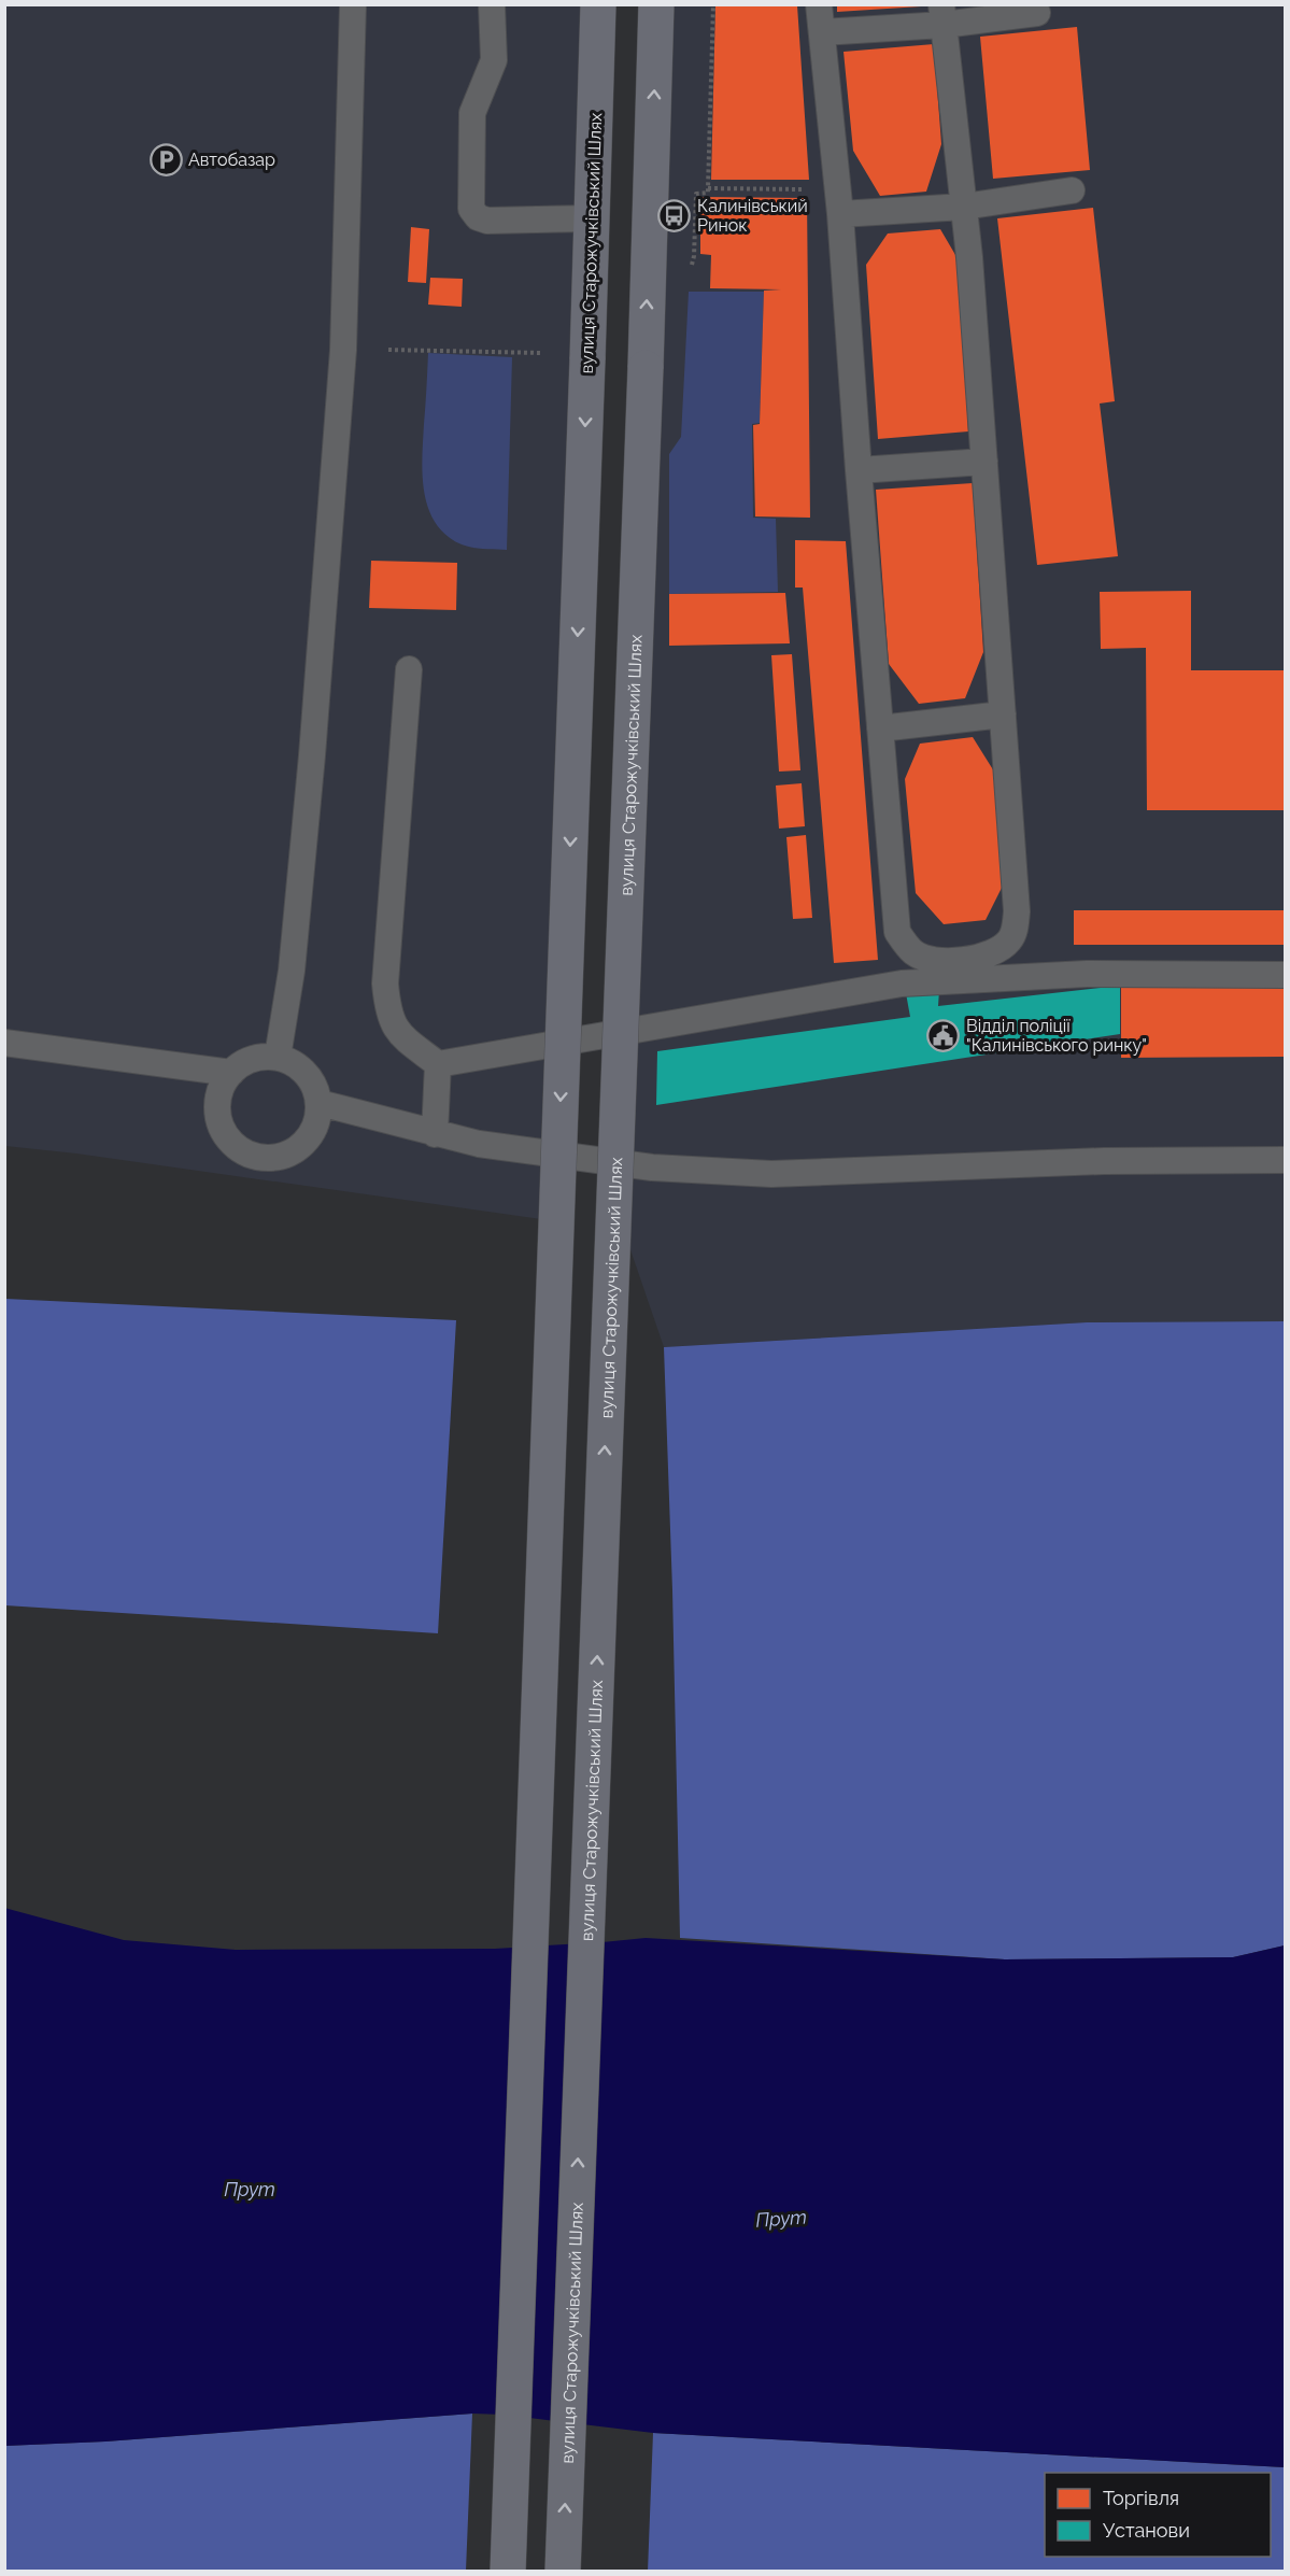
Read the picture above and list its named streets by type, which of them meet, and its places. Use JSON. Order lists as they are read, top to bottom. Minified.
{"streets":{"main road":["вулиця Старожучківський Шлях"]},"water":["Прут"],"places":{"parking":["Автобазар"],"bus stop":["Калинівський Ринок"],"public building":["Відділ поліції \"Калинівського ринку\""]},"legend":["Торгівля","Установи"]}
